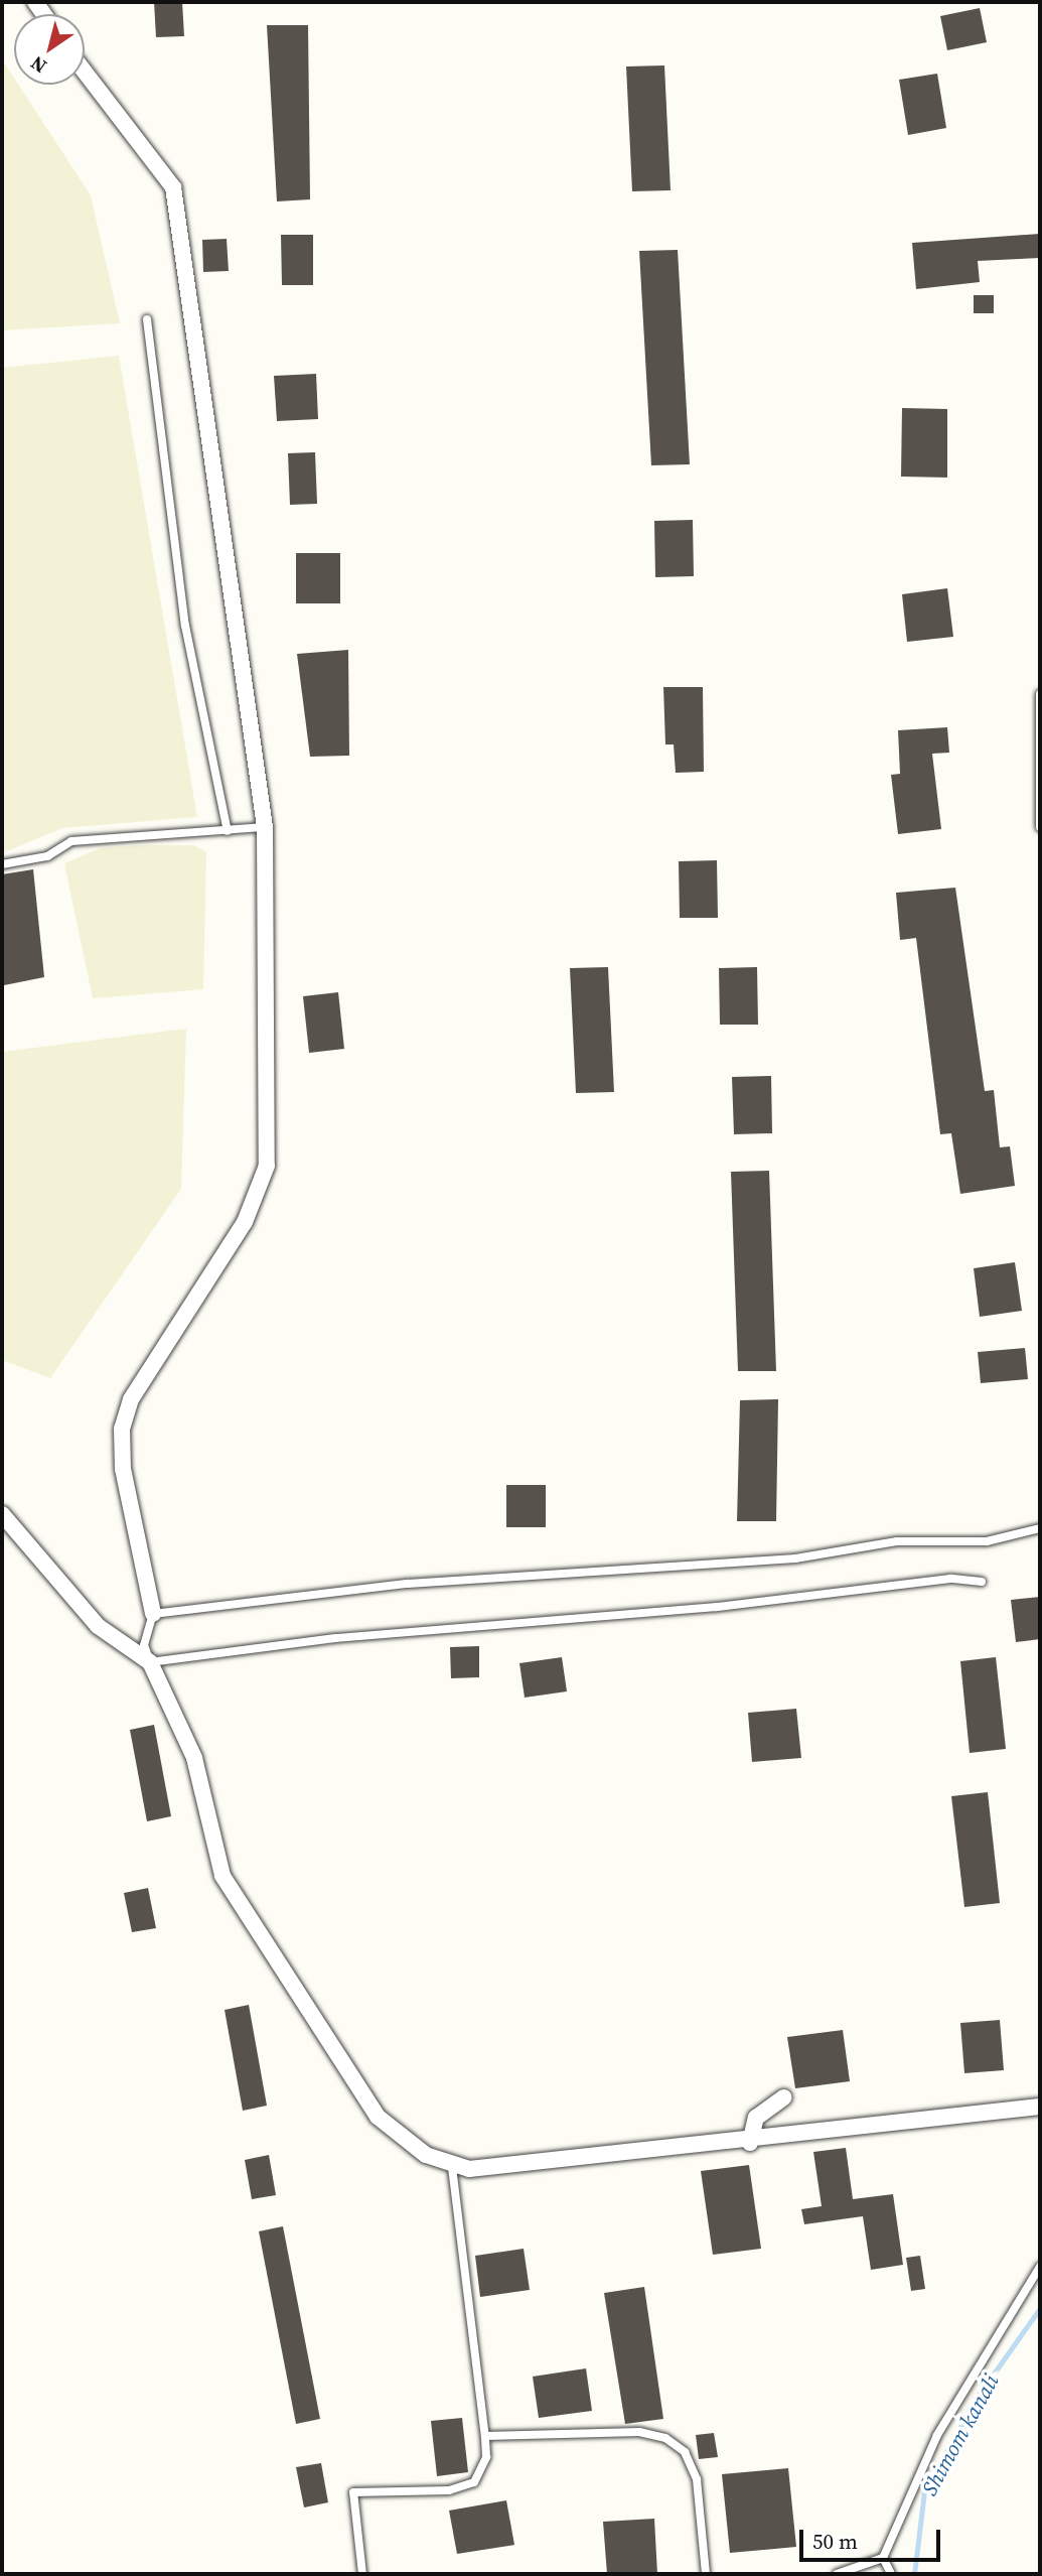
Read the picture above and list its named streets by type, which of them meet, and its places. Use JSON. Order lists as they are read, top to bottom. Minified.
{"water":["Shimom kanali"],"scale_bar":"50 m","north":"bottom left"}
